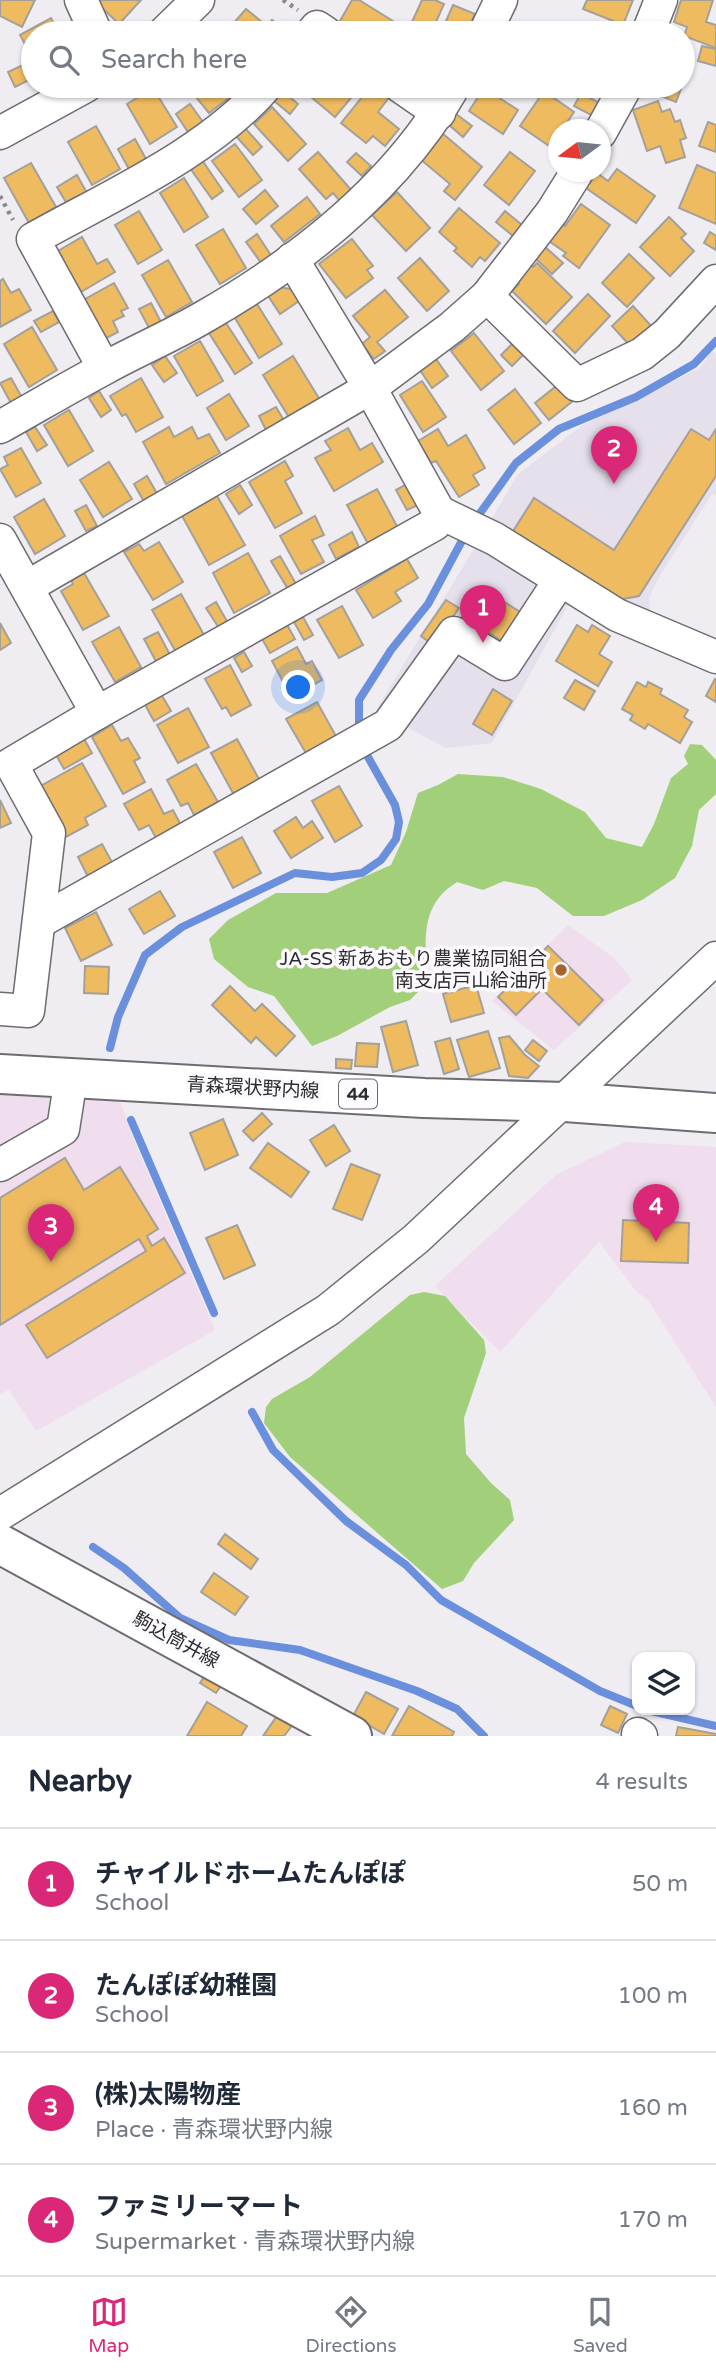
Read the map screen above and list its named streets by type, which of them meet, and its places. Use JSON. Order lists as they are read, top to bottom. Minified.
{"streets":{"main road":["青森環状野内線","44","駒込筒井線"]},"places":["JA-SS 新あおもり農業協同組合 南支店戸山給油所"],"north":"left","page":{"search":"Search here","pins":["2","1","4","3"],"heading":["Nearby","4 results"],"list":[{"mark":"1","name":"チャイルドホームたんぽぽ","note":"School","value":"50 m"},{"mark":"2","name":"たんぽぽ幼稚園","note":"School","value":"100 m"},{"mark":"3","name":"(株)太陽物産","note":"Place · 青森環状野内線","value":"160 m"},{"mark":"4","name":"ファミリーマート","note":"Supermarket · 青森環状野内線","value":"170 m"}],"nav":["Map","Directions","Saved"]}}
